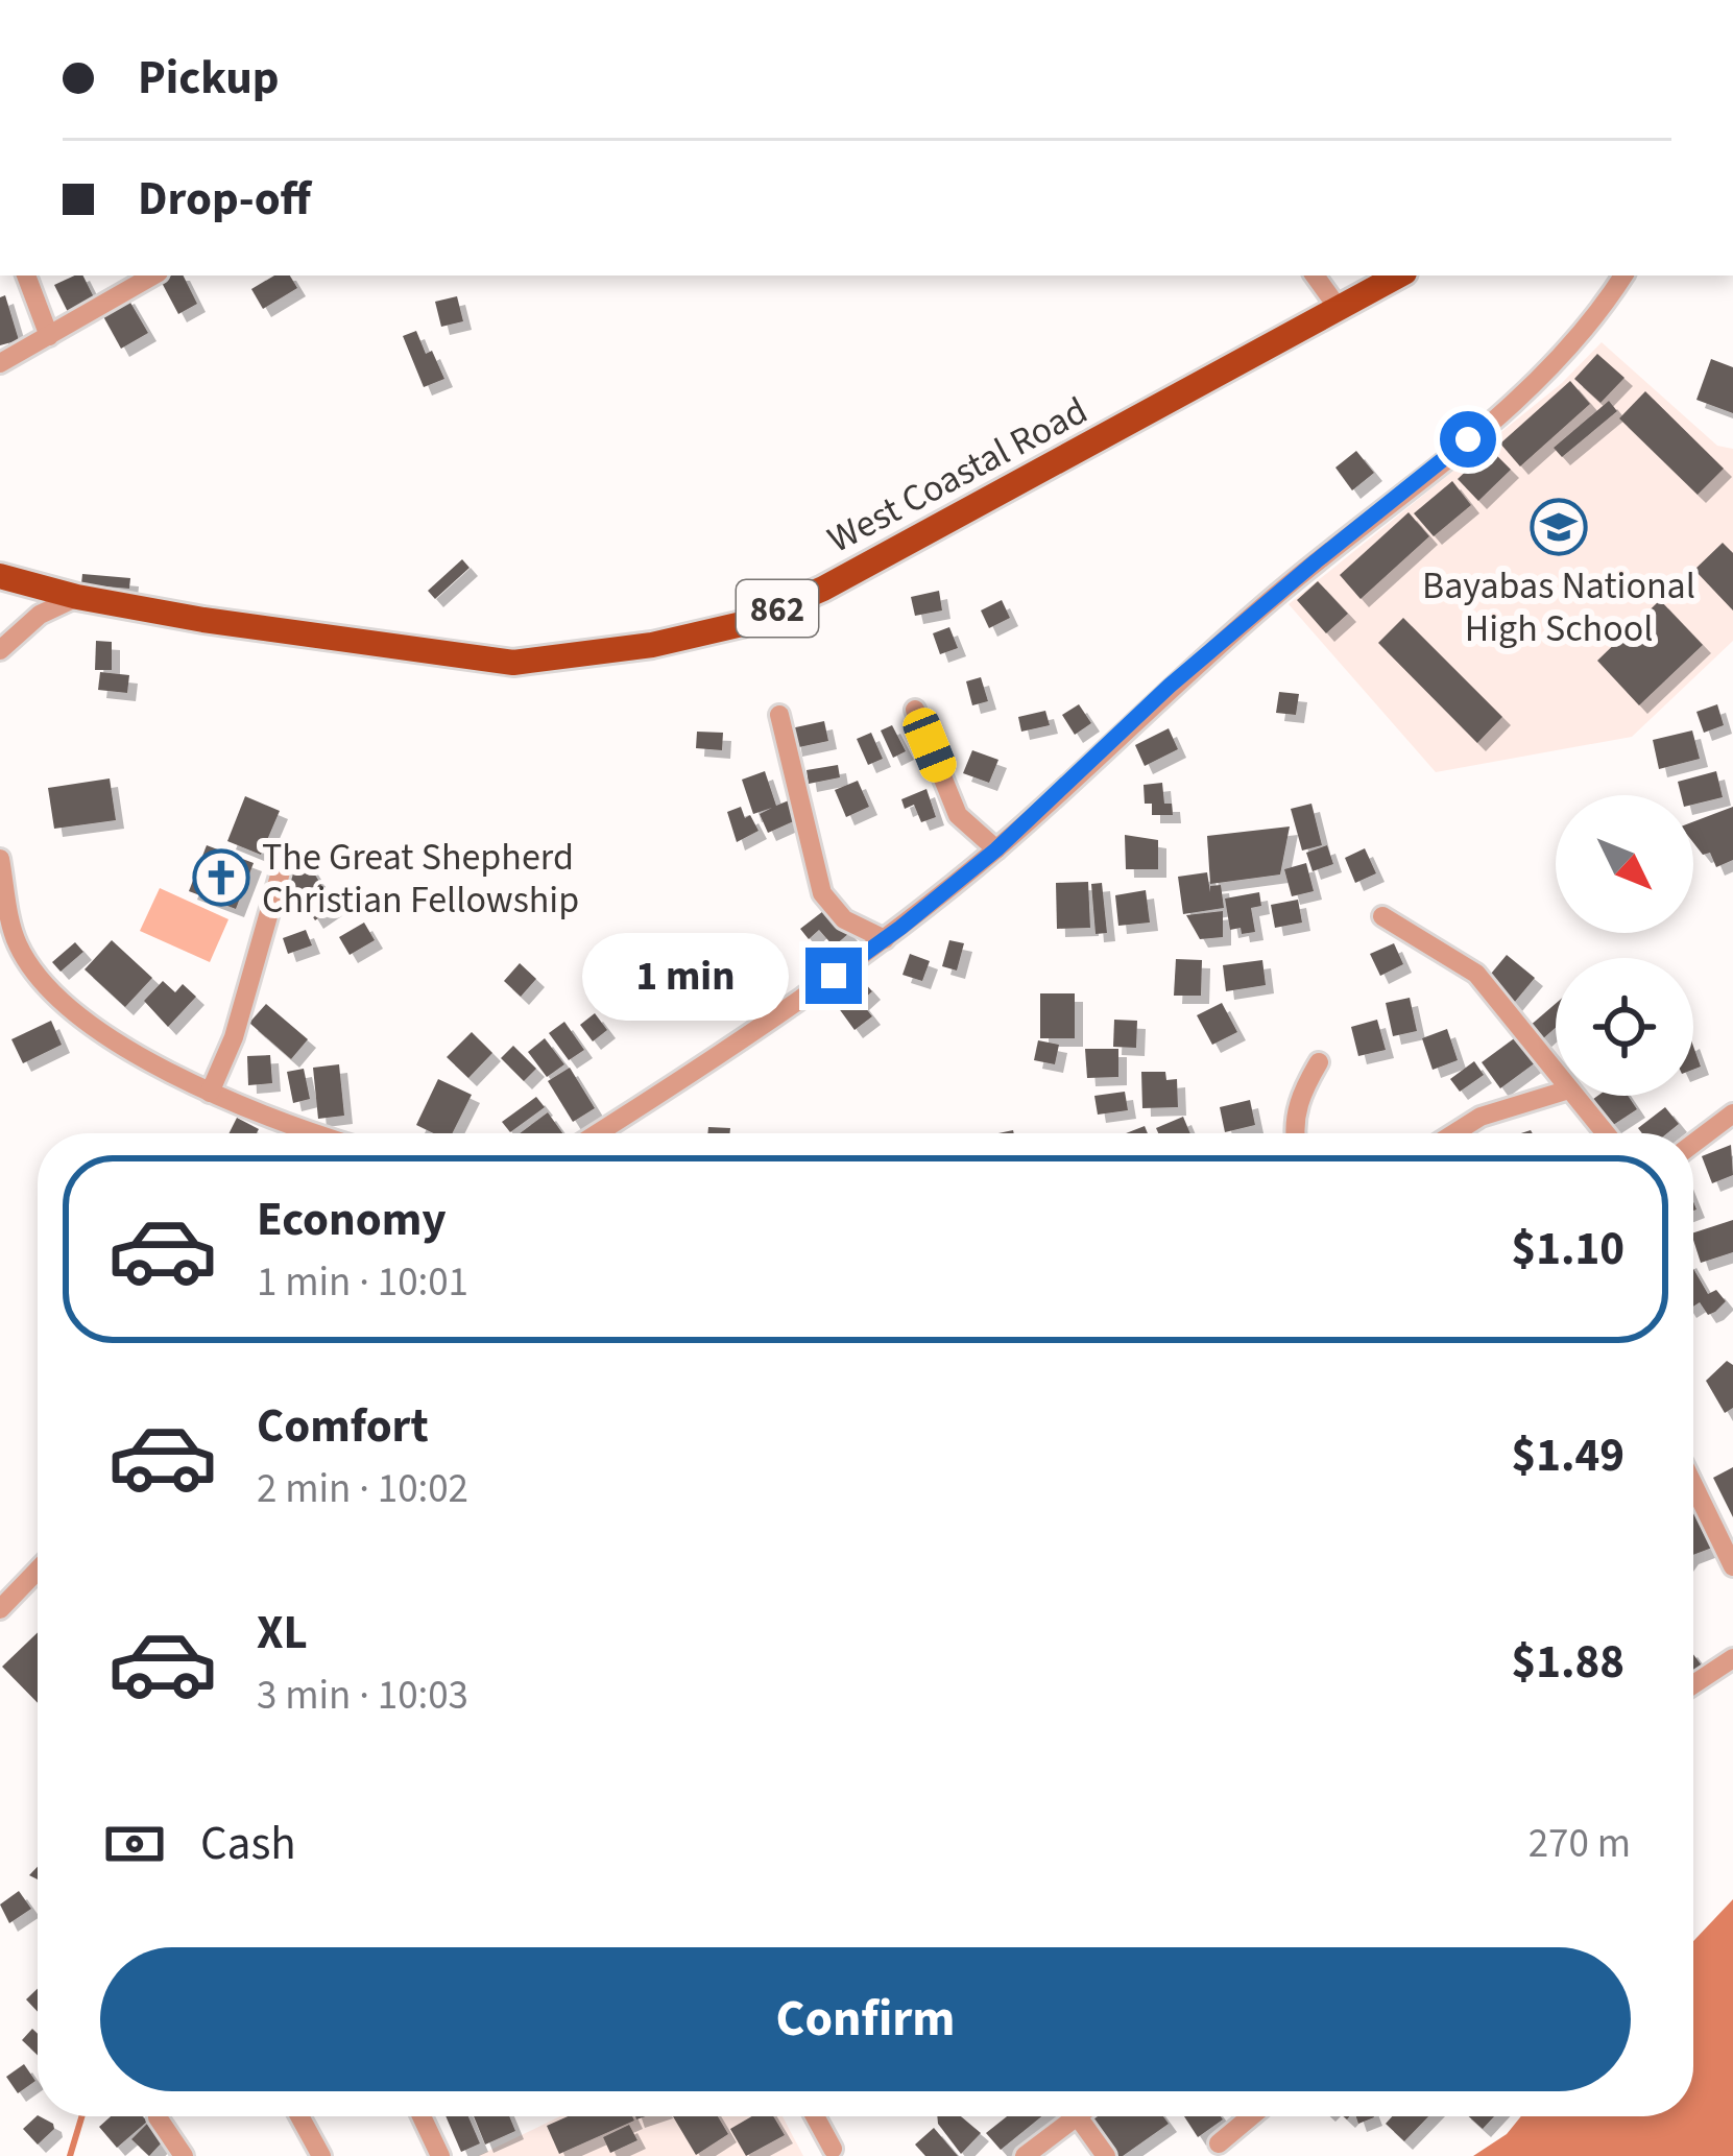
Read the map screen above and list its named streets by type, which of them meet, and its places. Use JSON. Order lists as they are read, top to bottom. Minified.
{"streets":{"main road":["West Coastal Road","862"]},"places":{"school or university":["Bayabas National High School"],"church":["The Great Shepherd Christian Fellowship"]},"north":"bottom right","page":{"banner":["Pickup","Drop-off"],"bubble":"1 min","list":[{"name":"Economy","note":"1 min · 10:01","value":"$1.10"},{"name":"Comfort","note":"2 min · 10:02","value":"$1.49"},{"name":"XL","note":"3 min · 10:03","value":"$1.88"}],"pay":["Cash","270 m"],"buttons":"Confirm"}}
